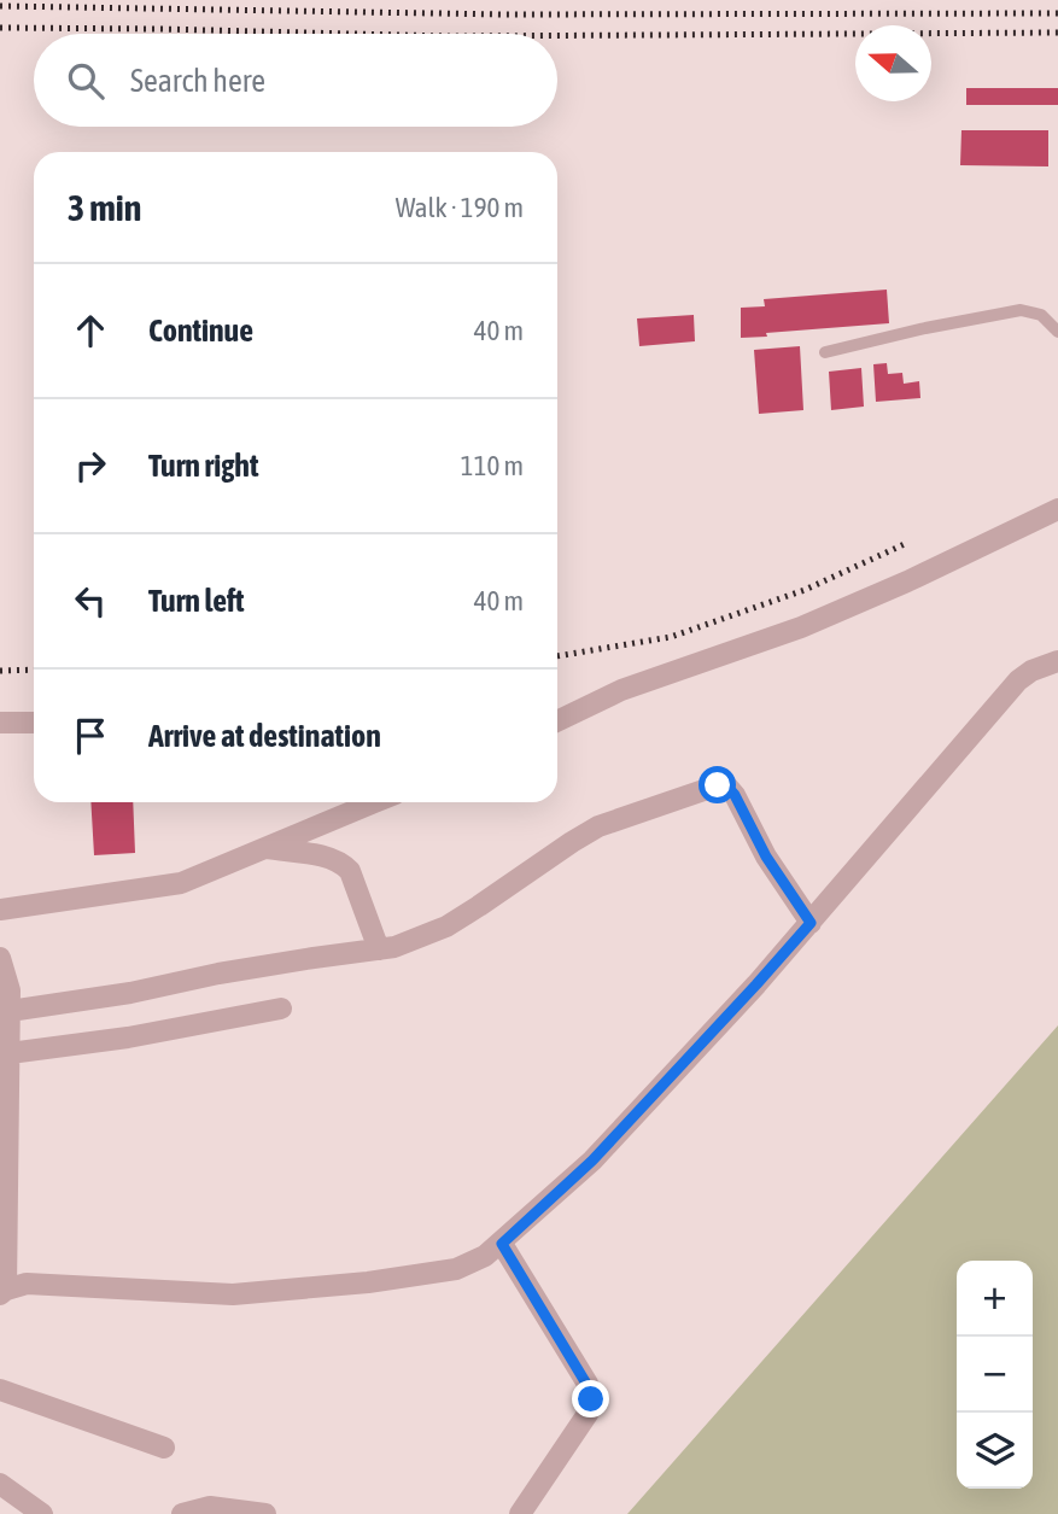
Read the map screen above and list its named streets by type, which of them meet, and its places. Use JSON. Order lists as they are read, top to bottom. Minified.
{"north":"left","page":{"search":"Search here","heading":["3 min","Walk · 190 m"],"list":[["Continue","40 m"],["Turn right","110 m"],["Turn left","40 m"],"Arrive at destination"],"map_buttons":["+","−"]}}
